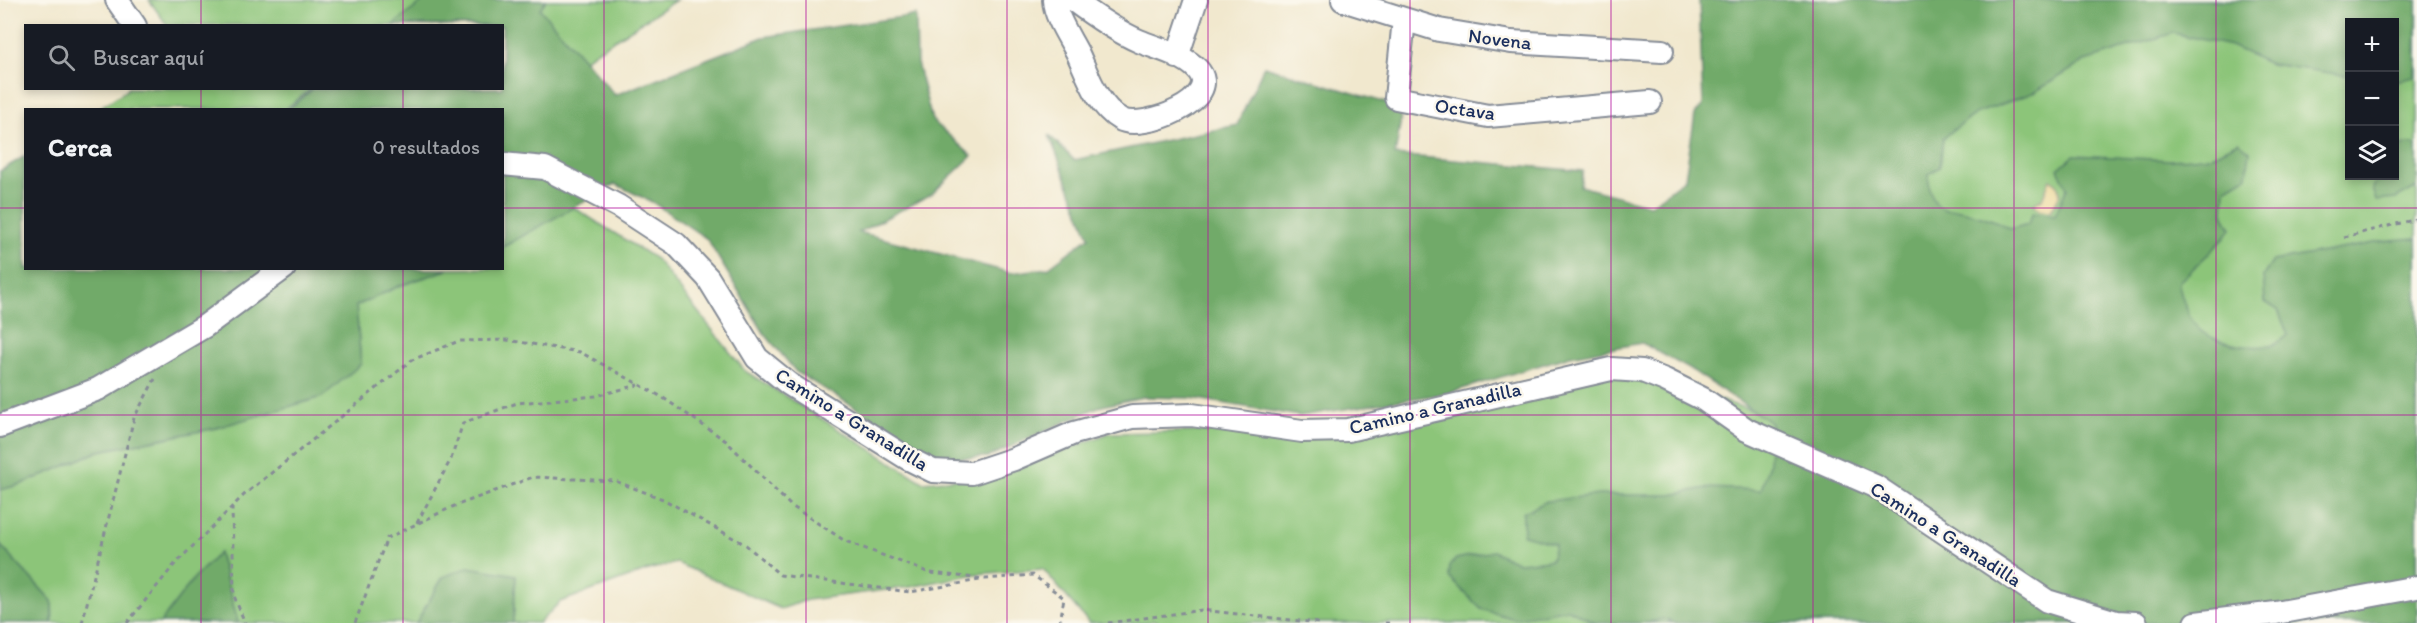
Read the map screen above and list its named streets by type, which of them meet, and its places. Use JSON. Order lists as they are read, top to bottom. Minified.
{"streets":{"street":["Novena","Octava","Camino a Granadilla"]},"crossings":[["Novena","Octava"]],"page":{"map_buttons":["+","−"],"search":"Buscar aquí","heading":["Cerca","0 resultados"]}}
